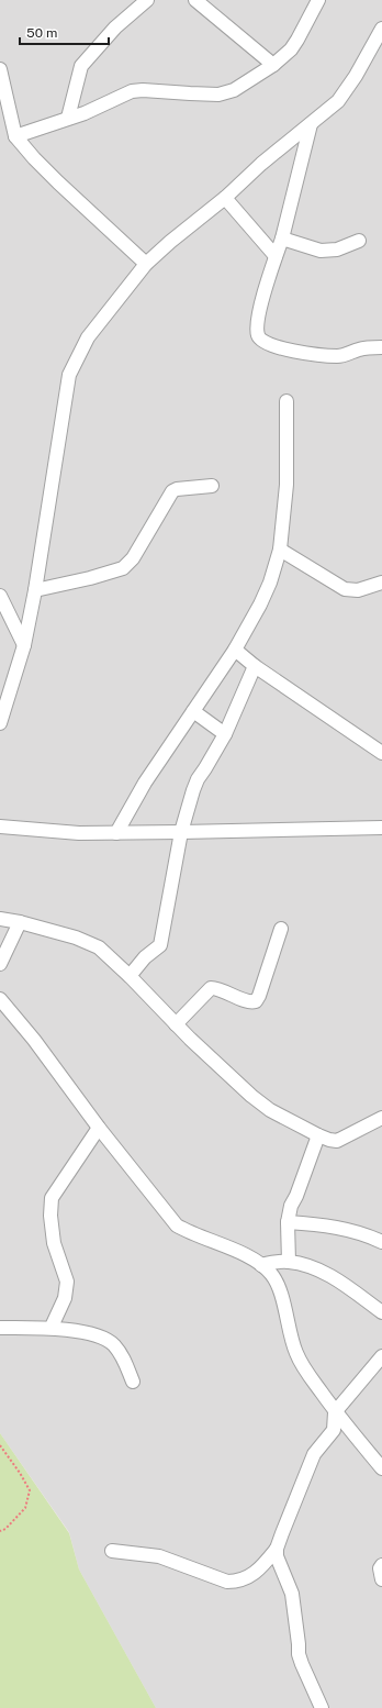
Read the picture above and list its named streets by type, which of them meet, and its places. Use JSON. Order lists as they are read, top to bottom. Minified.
{"scale_bar":"50 m"}
